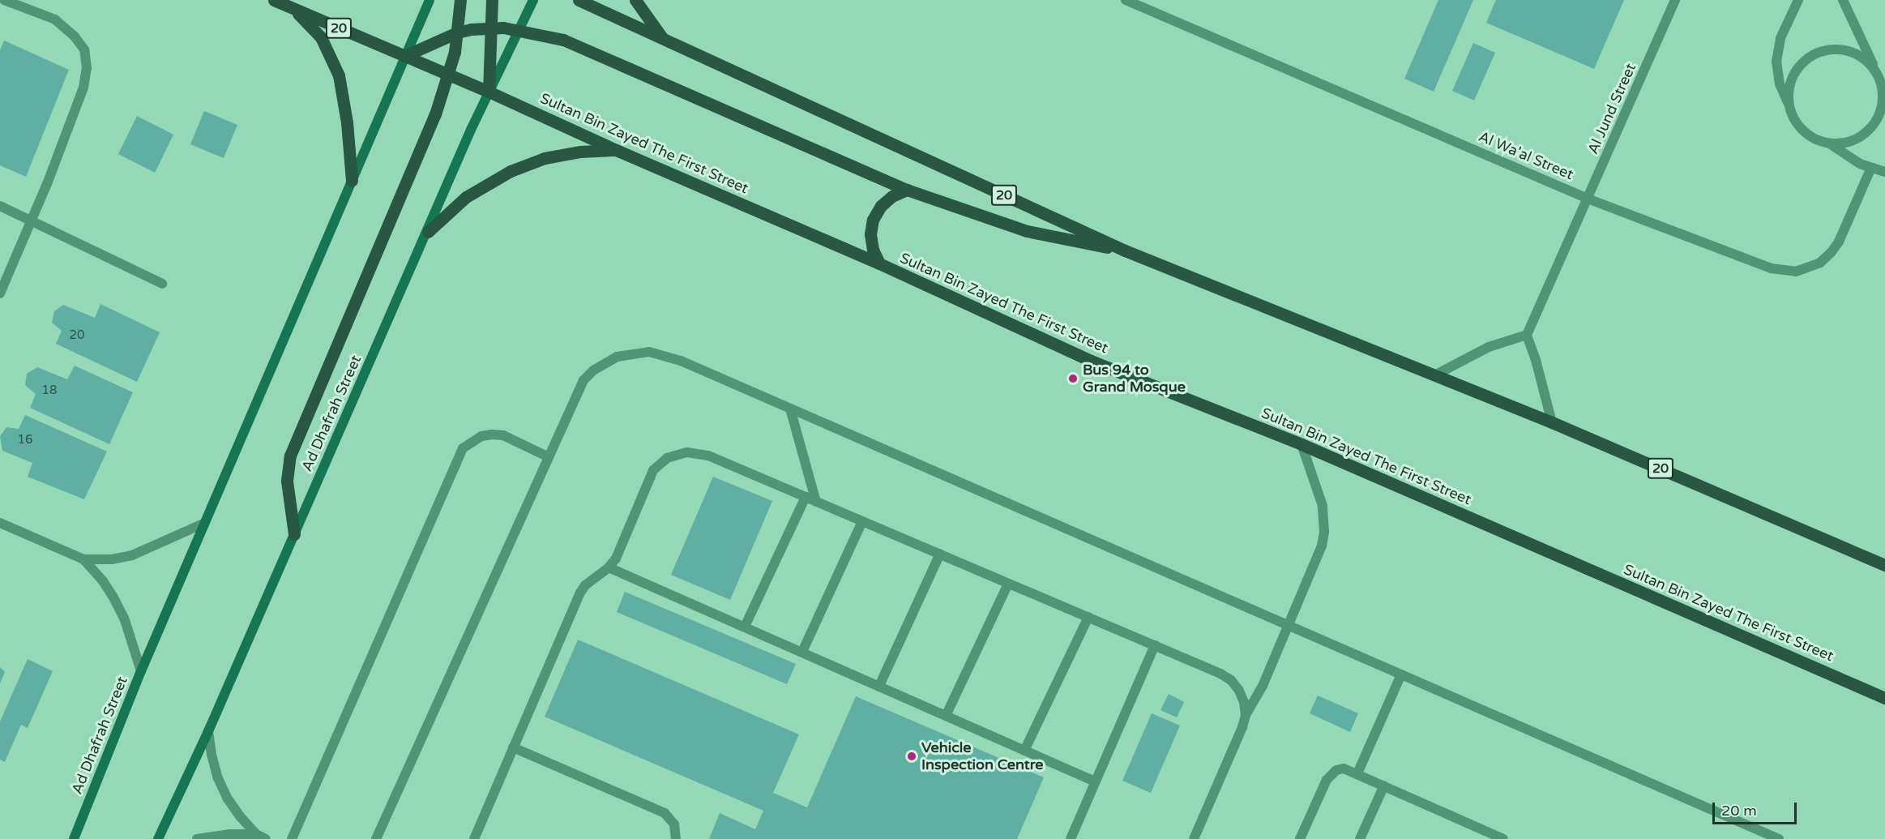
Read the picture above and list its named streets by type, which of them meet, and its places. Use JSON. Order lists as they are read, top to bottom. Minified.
{"streets":{"main road":["20","Sultan Bin Zayed The First Street","Ad Dhafrah Street"],"street":["Al Jund Street","Al Wa'al Street"]},"crossings":[["Al Jund Street","Al Wa'al Street"],["Sultan Bin Zayed The First Street","Ad Dhafrah Street"]],"places":["Bus 94 to Grand Mosque","Vehicle Inspection Centre"],"house_numbers":["20","18","16"],"scale_bar":"20 m"}
